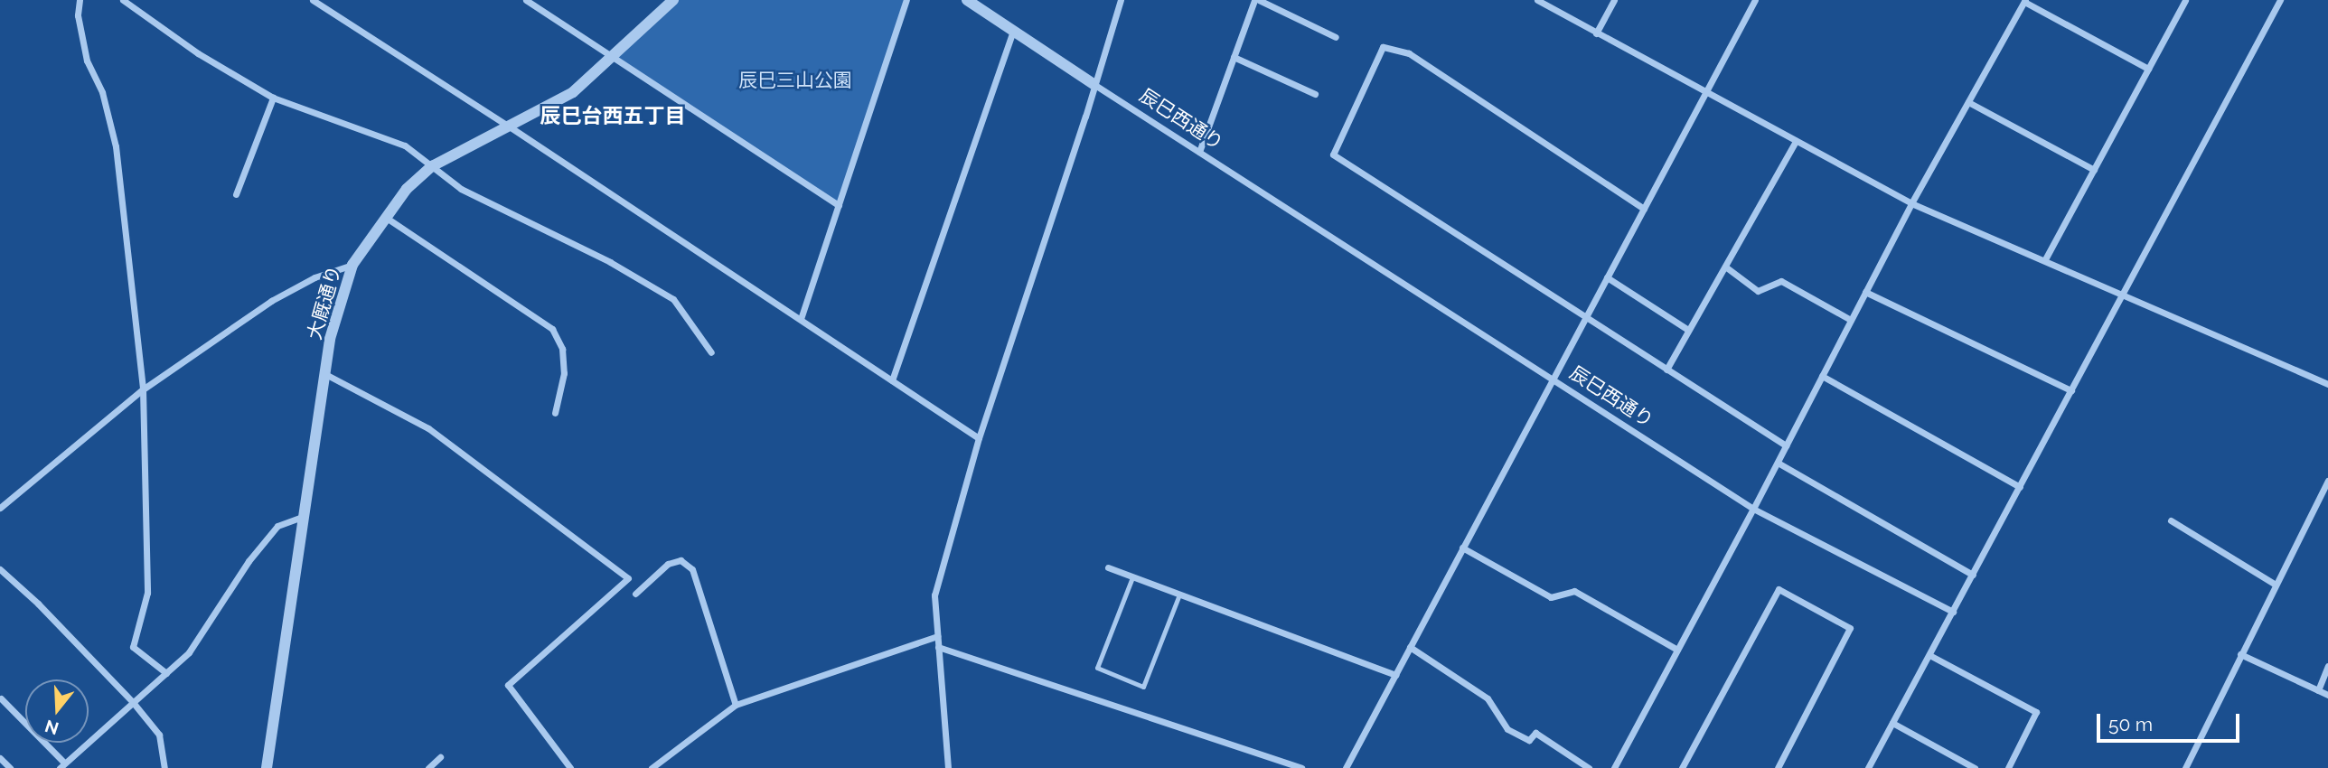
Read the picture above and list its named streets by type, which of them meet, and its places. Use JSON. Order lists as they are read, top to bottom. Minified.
{"streets":{"street":["辰巳西通り","大厩通り"]},"districts":["辰巳台西五丁目"],"parks":["辰巳三山公園"],"scale_bar":"50 m","north":"bottom"}
